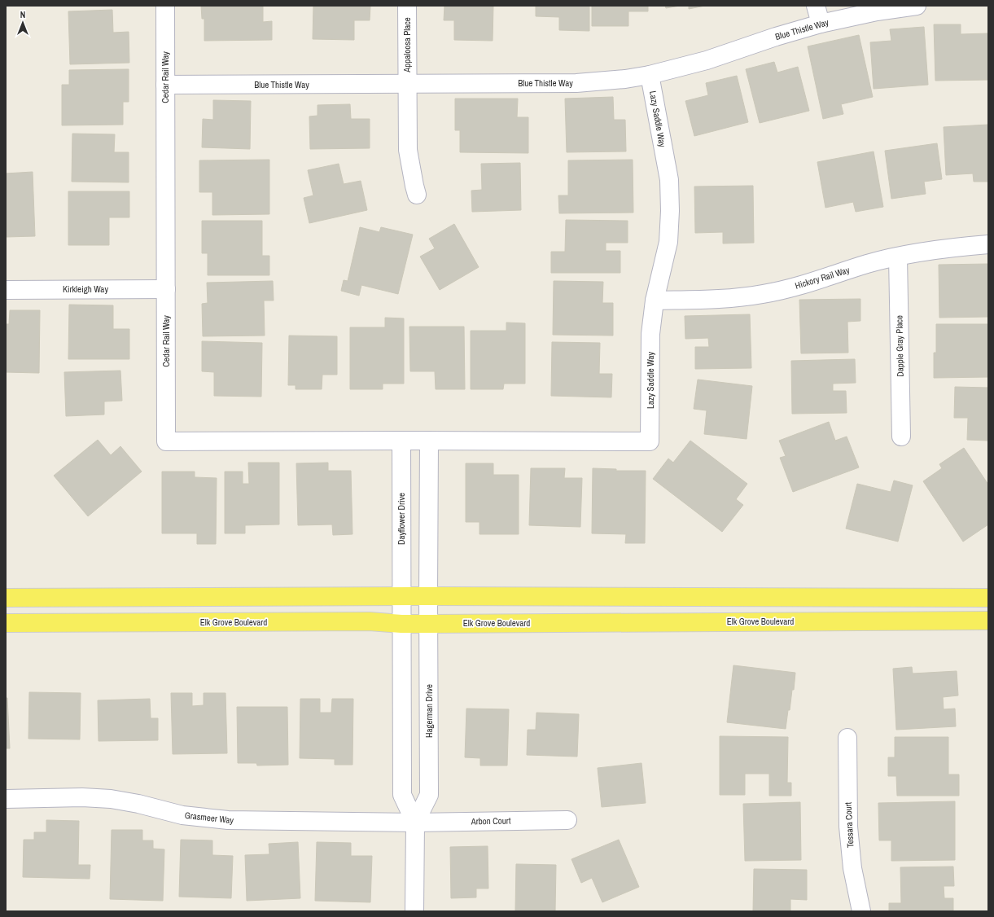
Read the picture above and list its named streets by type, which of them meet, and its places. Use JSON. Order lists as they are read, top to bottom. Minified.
{"streets":{"main road":["Elk Grove Boulevard"],"street":["Blue Thistle Way","Appaloosa Place","Cedar Rail Way","Lazy Saddle Way","Hickory Rail Way","Kirkleigh Way","Dapple Gray Place","Dayflower Drive","Hagerman Drive","Grasmeer Way","Arbon Court","Tessara Court"]},"crossings":[["Blue Thistle Way","Appaloosa Place"],["Blue Thistle Way","Cedar Rail Way"],["Blue Thistle Way","Lazy Saddle Way"],["Cedar Rail Way","Lazy Saddle Way"],["Cedar Rail Way","Kirkleigh Way"],["Cedar Rail Way","Dayflower Drive"],["Lazy Saddle Way","Hickory Rail Way"],["Lazy Saddle Way","Dayflower Drive"],["Hickory Rail Way","Dapple Gray Place"],["Dayflower Drive","Hagerman Drive"],["Elk Grove Boulevard","Hagerman Drive"],["Hagerman Drive","Grasmeer Way"],["Hagerman Drive","Arbon Court"],["Grasmeer Way","Arbon Court"]],"north":"top"}
